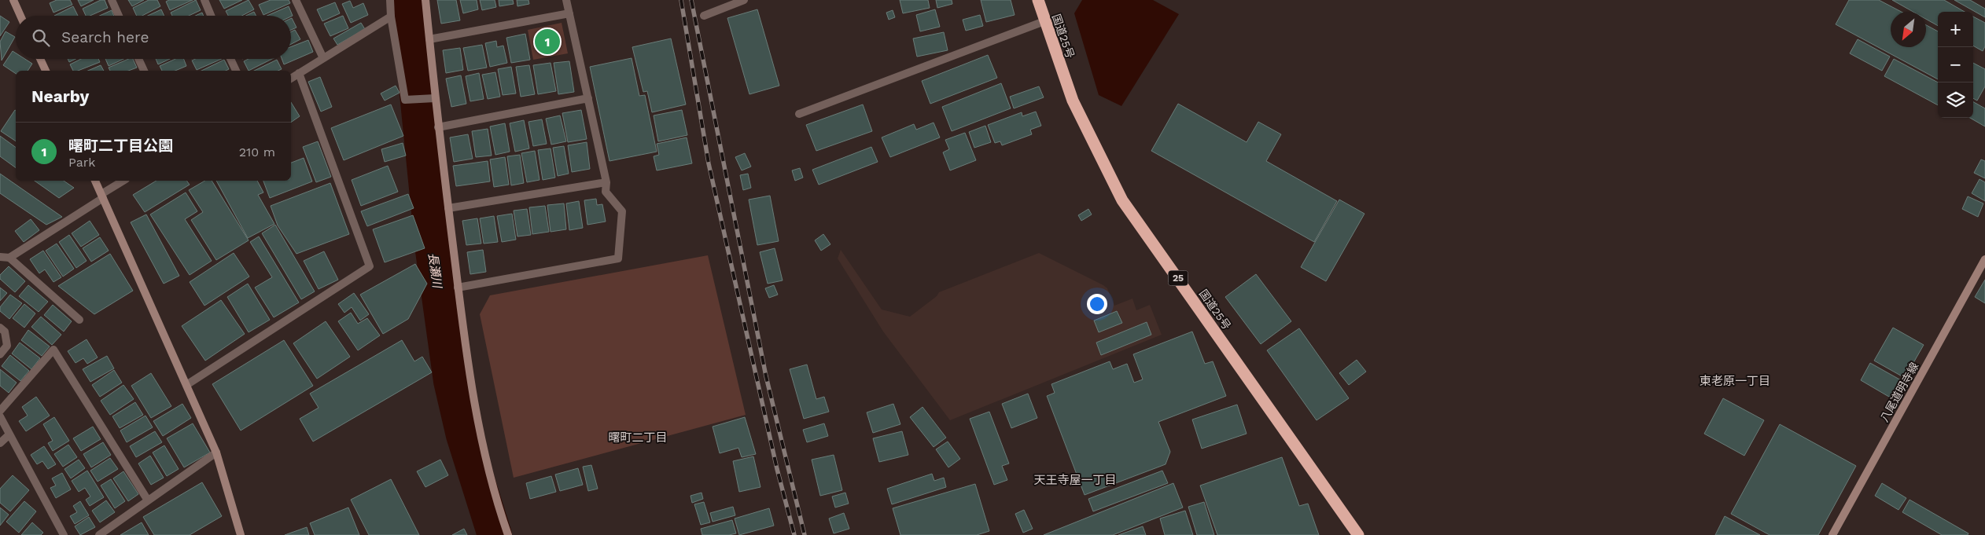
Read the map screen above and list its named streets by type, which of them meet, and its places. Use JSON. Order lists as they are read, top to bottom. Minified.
{"streets":{"highway":["国道25号","25"],"street":["八尾道明寺線"]},"districts":["東老原一丁目","曙町二丁目","天王寺屋一丁目"],"water":["長瀬川"],"north":"bottom left","page":{"map_buttons":["+","−"],"search":"Search here","pins":"1","heading":"Nearby","list":[{"mark":"1","name":"曙町二丁目公園","note":"Park","value":"210 m"}]}}
